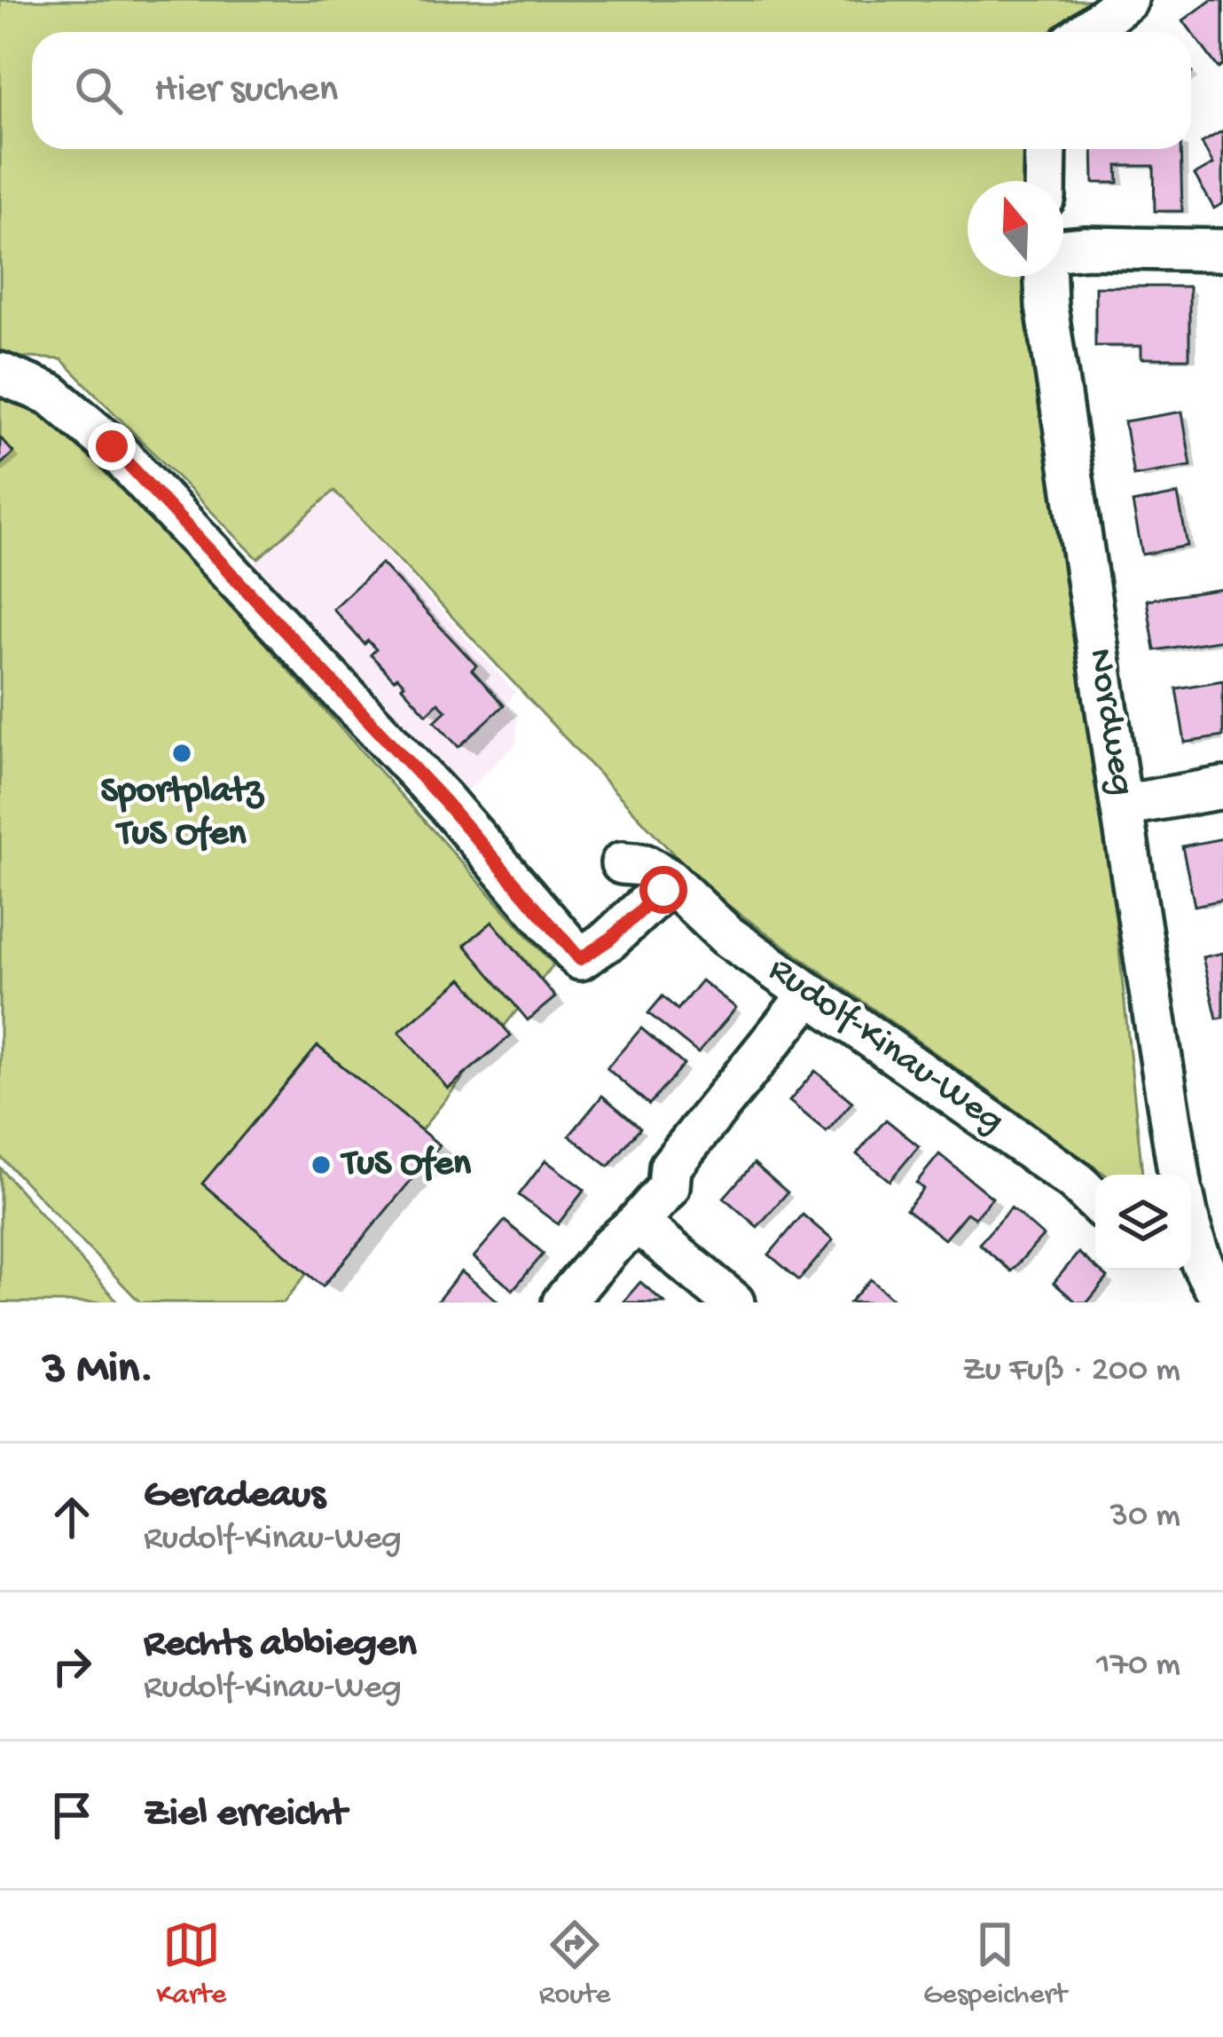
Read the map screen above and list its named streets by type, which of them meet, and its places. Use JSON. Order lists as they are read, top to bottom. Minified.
{"streets":{"street":["Nordweg","Rudolf-Kinau-Weg"]},"places":["Sportplatz TuS Ofen","TuS Ofen"],"north":"top","page":{"search":"Hier suchen","heading":["3 Min.","Zu Fuß · 200 m"],"list":[["Geradeaus","Rudolf-Kinau-Weg","30 m"],["Rechts abbiegen","Rudolf-Kinau-Weg","170 m"],"Ziel erreicht"],"nav":["Karte","Route","Gespeichert"]}}
